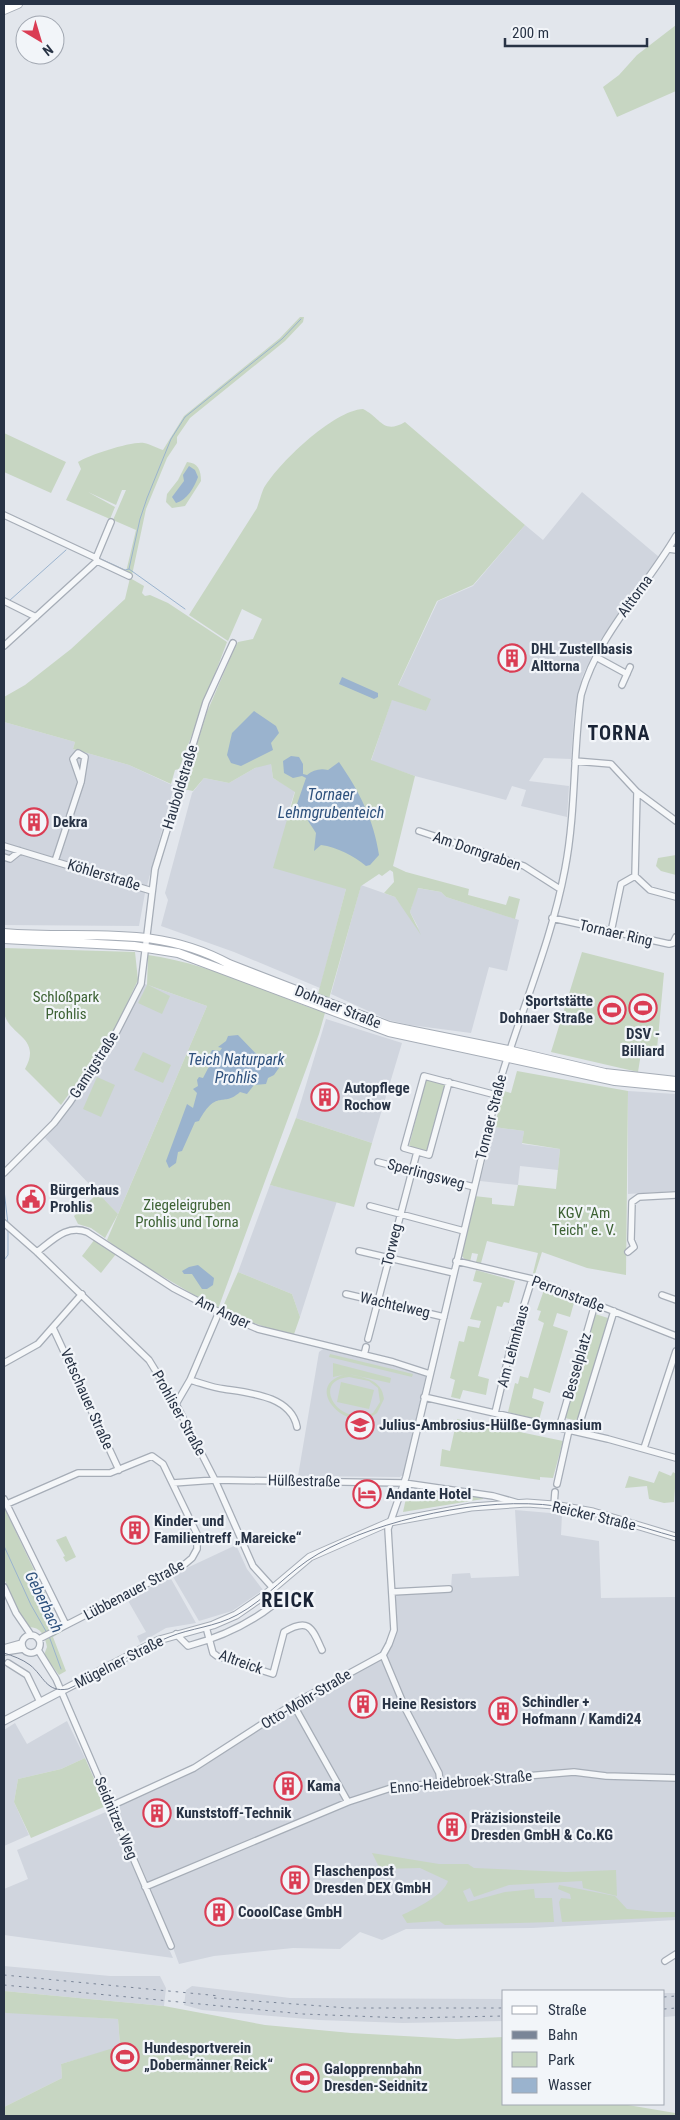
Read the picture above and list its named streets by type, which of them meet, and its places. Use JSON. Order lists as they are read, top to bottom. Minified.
{"streets":{"main road":["Dohnaer Straße"],"street":["Alttorna","Hauboldstraße","Am Dorngraben","Köhlerstraße","Tornaer Ring","Gamigstraße","Tornaer Straße","Sperlingsweg","Torweg","Perronstraße","Wachtelweg","Am Anger","Am Lehmhaus","Besselplatz","Vetschauer Straße","Prohliser Straße","Hülßestraße","Reicker Straße","Lübbenauer Straße","Mügelner Straße","Altreick","Otto-Mohr-Straße","Enno-Heidebroek-Straße","Seidnitzer Weg"]},"crossings":[["Alttorna","Tornaer Straße"],["Hauboldstraße","Köhlerstraße"],["Hauboldstraße","Dohnaer Straße"],["Hauboldstraße","Gamigstraße"],["Am Dorngraben","Tornaer Straße"],["Tornaer Ring","Tornaer Straße"],["Dohnaer Straße","Gamigstraße"],["Dohnaer Straße","Tornaer Straße"],["Tornaer Straße","Sperlingsweg"],["Tornaer Straße","Perronstraße"],["Tornaer Straße","Wachtelweg"],["Tornaer Straße","Am Anger"],["Tornaer Straße","Hülßestraße"],["Tornaer Straße","Reicker Straße"],["Sperlingsweg","Torweg"],["Torweg","Wachtelweg"],["Perronstraße","Am Lehmhaus"],["Perronstraße","Besselplatz"],["Am Anger","Prohliser Straße"],["Vetschauer Straße","Hülßestraße"],["Vetschauer Straße","Lübbenauer Straße"],["Prohliser Straße","Hülßestraße"],["Prohliser Straße","Reicker Straße"],["Hülßestraße","Reicker Straße"],["Mügelner Straße","Altreick"],["Mügelner Straße","Seidnitzer Weg"],["Otto-Mohr-Straße","Seidnitzer Weg"],["Enno-Heidebroek-Straße","Seidnitzer Weg"]],"districts":["TORNA","REICK"],"water":["Tornaer Lehmgrubenteich","Teich Naturpark Prohlis","Geberbach"],"parks":["Schloßpark Prohlis","Ziegeleigruben Prohlis und Torna","KGV \"Am Teich\" e. V."],"places":{"building":["DHL Zustellbasis Alttorna","Dekra","Autopflege Rochow","Kinder- und Familientreff „Mareicke“","Heine Resistors","Schindler + Hofmann / Kamdi24","Kama","Kunststoff-Technik","Präzisionsteile Dresden GmbH & Co.KG","Flaschenpost Dresden DEX GmbH","CooolCase GmbH"],"sports":["DSV - Billiard","Sportstätte Dohnaer Straße","Hundesportverein „Dobermänner Reick“","Galopprennbahn Dresden-Seidnitz"],"public building":["Bürgerhaus Prohlis"],"school or university":["Julius-Ambrosius-Hülße-Gymnasium"],"hotel":["Andante Hotel"]},"legend":["Straße","Bahn","Park","Wasser"],"scale_bar":"200 m","north":"bottom right"}
